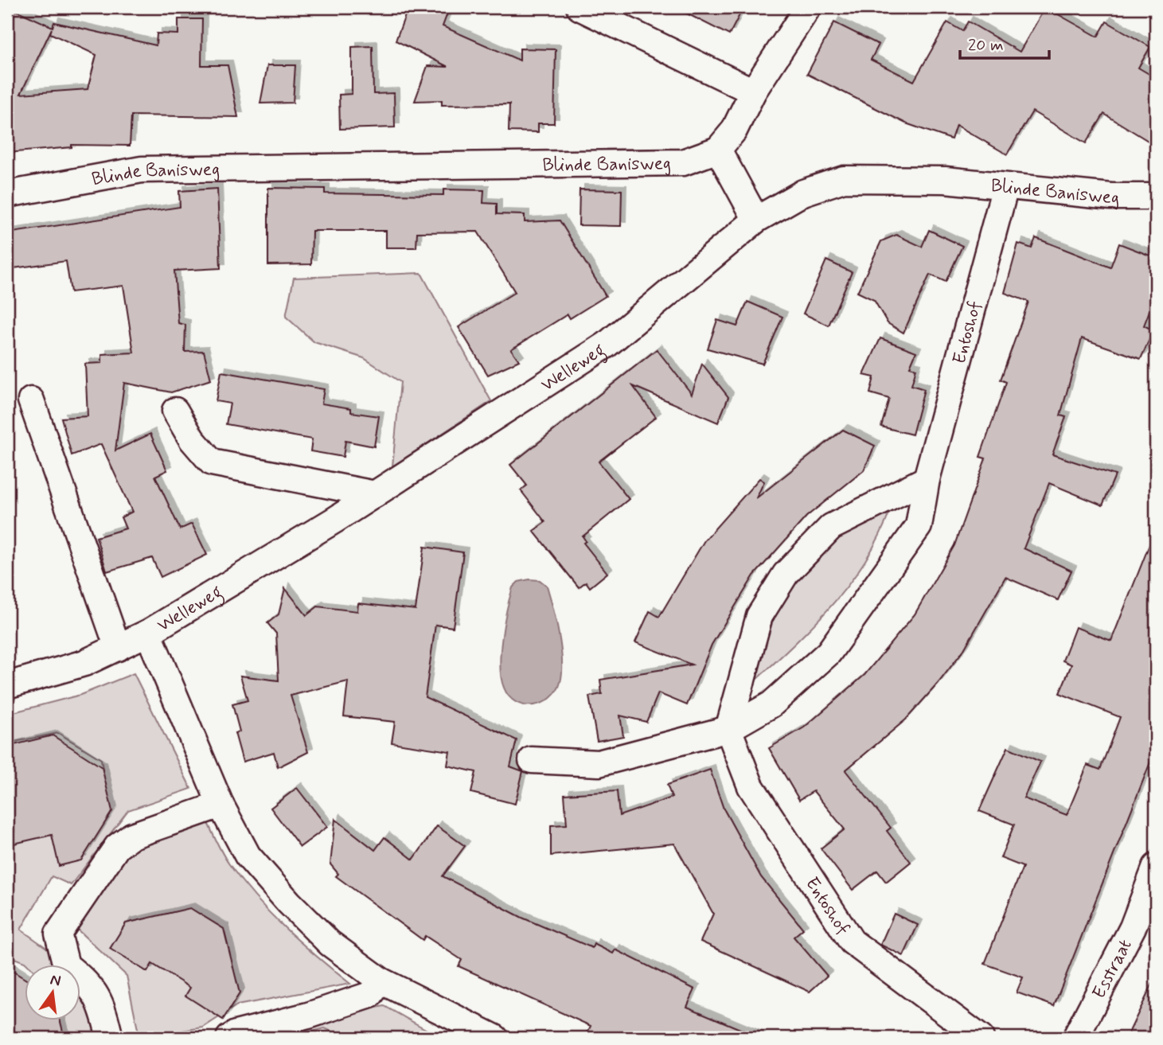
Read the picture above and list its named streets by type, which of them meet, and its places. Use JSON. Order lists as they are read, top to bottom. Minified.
{"streets":{"street":["Blinde Banisweg","Entoshof","Welleweg","Esstraat"]},"crossings":[["Blinde Banisweg","Entoshof"],["Blinde Banisweg","Welleweg"]],"scale_bar":"20 m","north":"top"}
